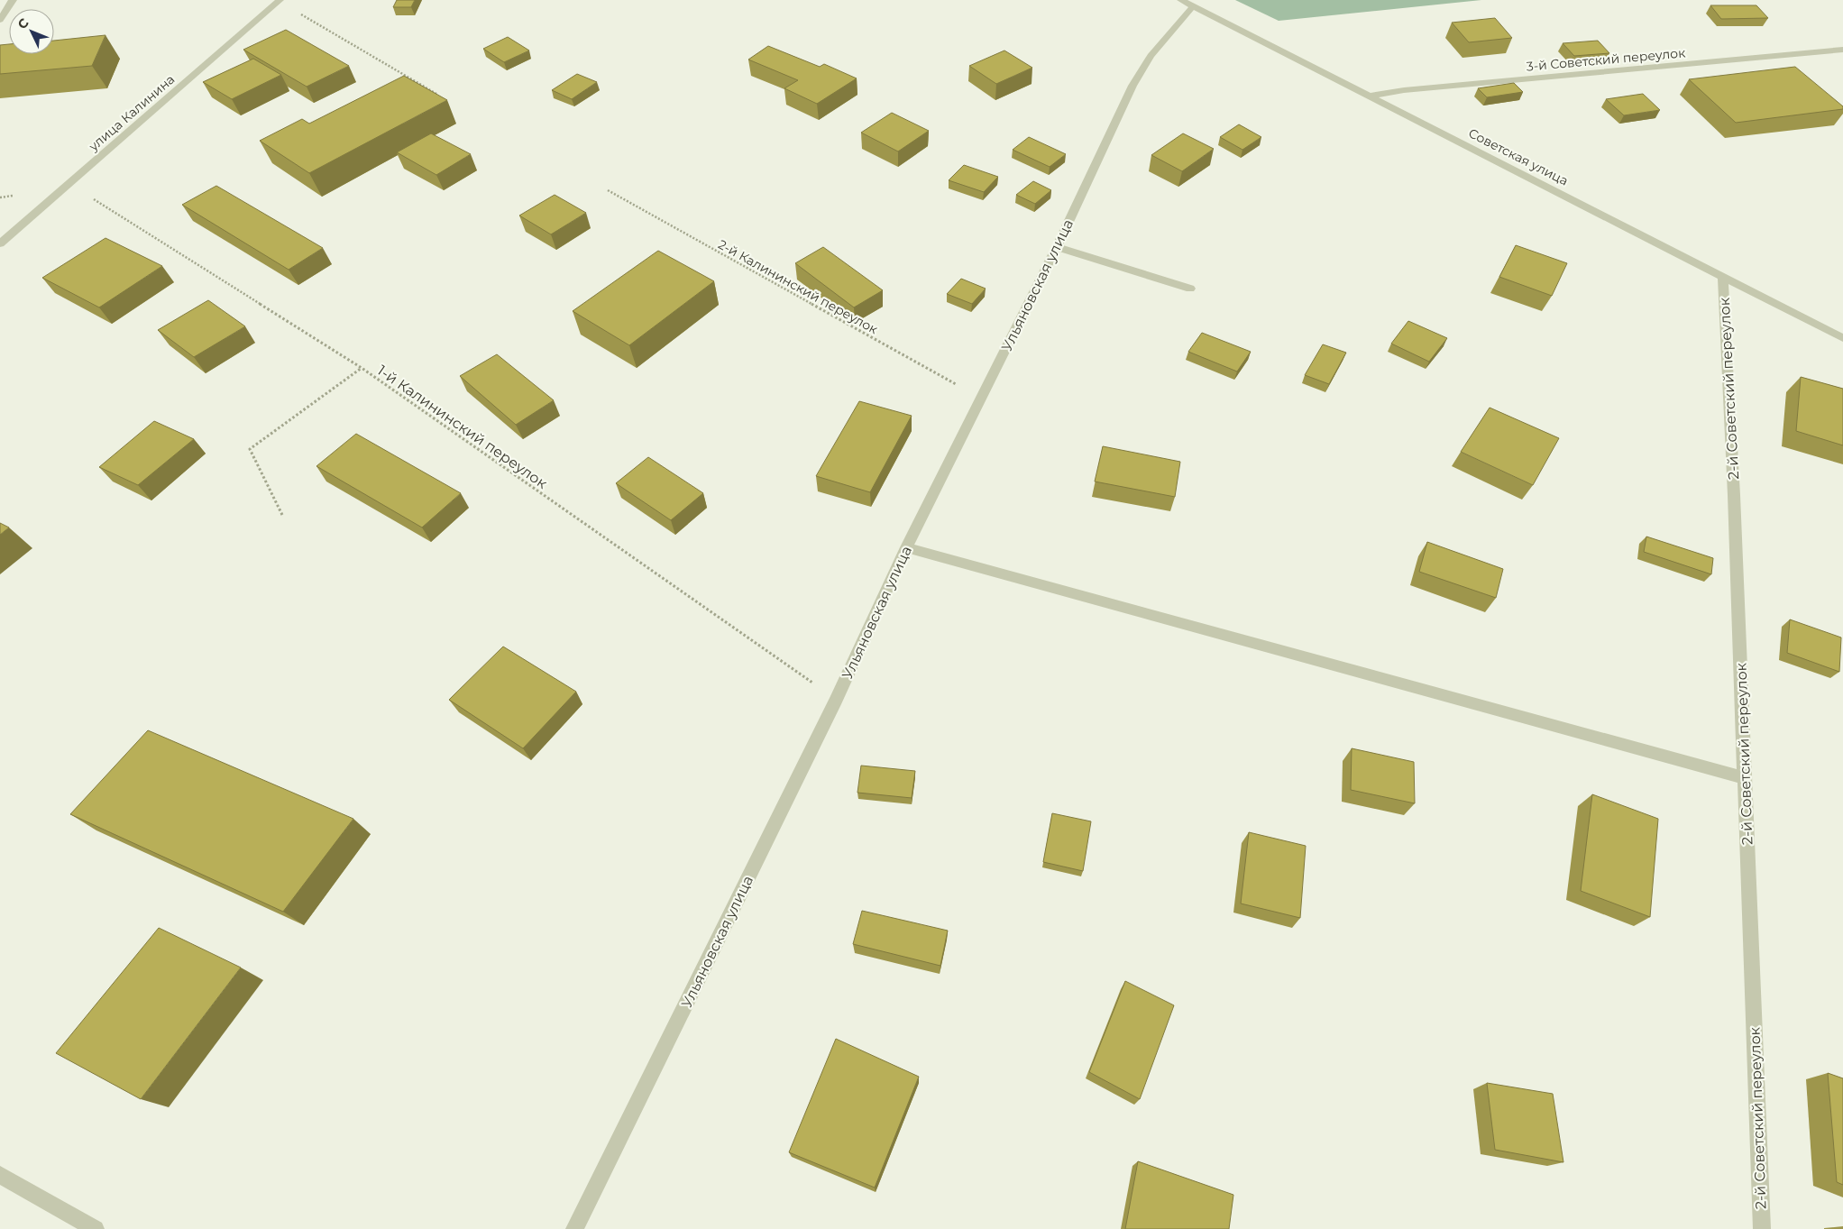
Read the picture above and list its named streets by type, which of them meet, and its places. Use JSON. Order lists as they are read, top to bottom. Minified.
{"streets":{"street":["3-й Советский переулок","улица Калинина","Советская улица","Ульяновская улица","2-й Советский переулок"],"path":["2-й Калининский переулок","1-й Калининский переулок"]},"crossings":[["3-й Советский переулок","Советская улица"],["улица Калинина","1-й Калининский переулок"],["Советская улица","Ульяновская улица"],["Советская улица","2-й Советский переулок"],["Ульяновская улица","2-й Калининский переулок"],["Ульяновская улица","1-й Калининский переулок"]],"north":"top left"}
